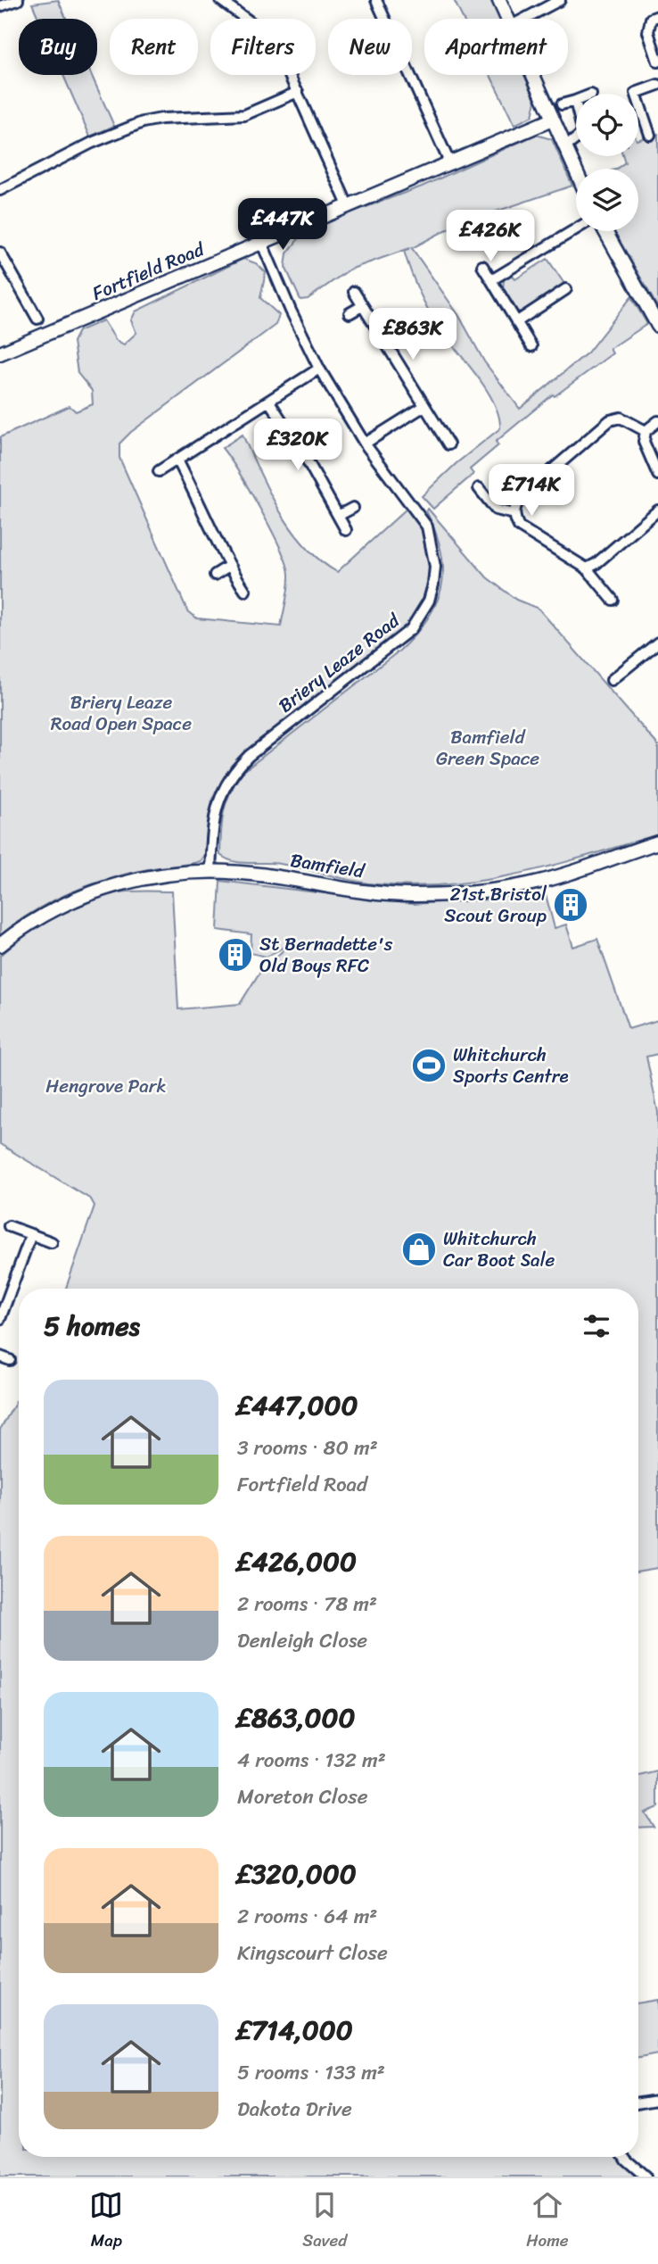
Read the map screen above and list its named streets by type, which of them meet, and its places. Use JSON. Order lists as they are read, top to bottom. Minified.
{"streets":{"street":["Fortfield Road","Briery Leaze Road","Bamfield"]},"crossings":[["Fortfield Road","Briery Leaze Road"],["Briery Leaze Road","Bamfield"]],"parks":["Briery Leaze Road Open Space","Bamfield Green Space","Hengrove Park"],"places":{"building":["21st Bristol Scout Group","St Bernadette's Old Boys RFC"],"sports":["Whitchurch Sports Centre"],"shop":["Whitchurch Car Boot Sale"]},"page":{"chip":["Buy","Rent","Filters","New","Apartment"],"price":["£447K","£426K","£863K","£320K","£714K"],"heading":"5 homes","list":[{"name":"£447,000","note":"3 rooms · 80 m² · Fortfield Road"},{"name":"£426,000","note":"2 rooms · 78 m² · Denleigh Close"},{"name":"£863,000","note":"4 rooms · 132 m² · Moreton Close"},{"name":"£320,000","note":"2 rooms · 64 m² · Kingscourt Close"},{"name":"£714,000","note":"5 rooms · 133 m² · Dakota Drive"}],"tabs":["Map","Saved","Home"]}}
